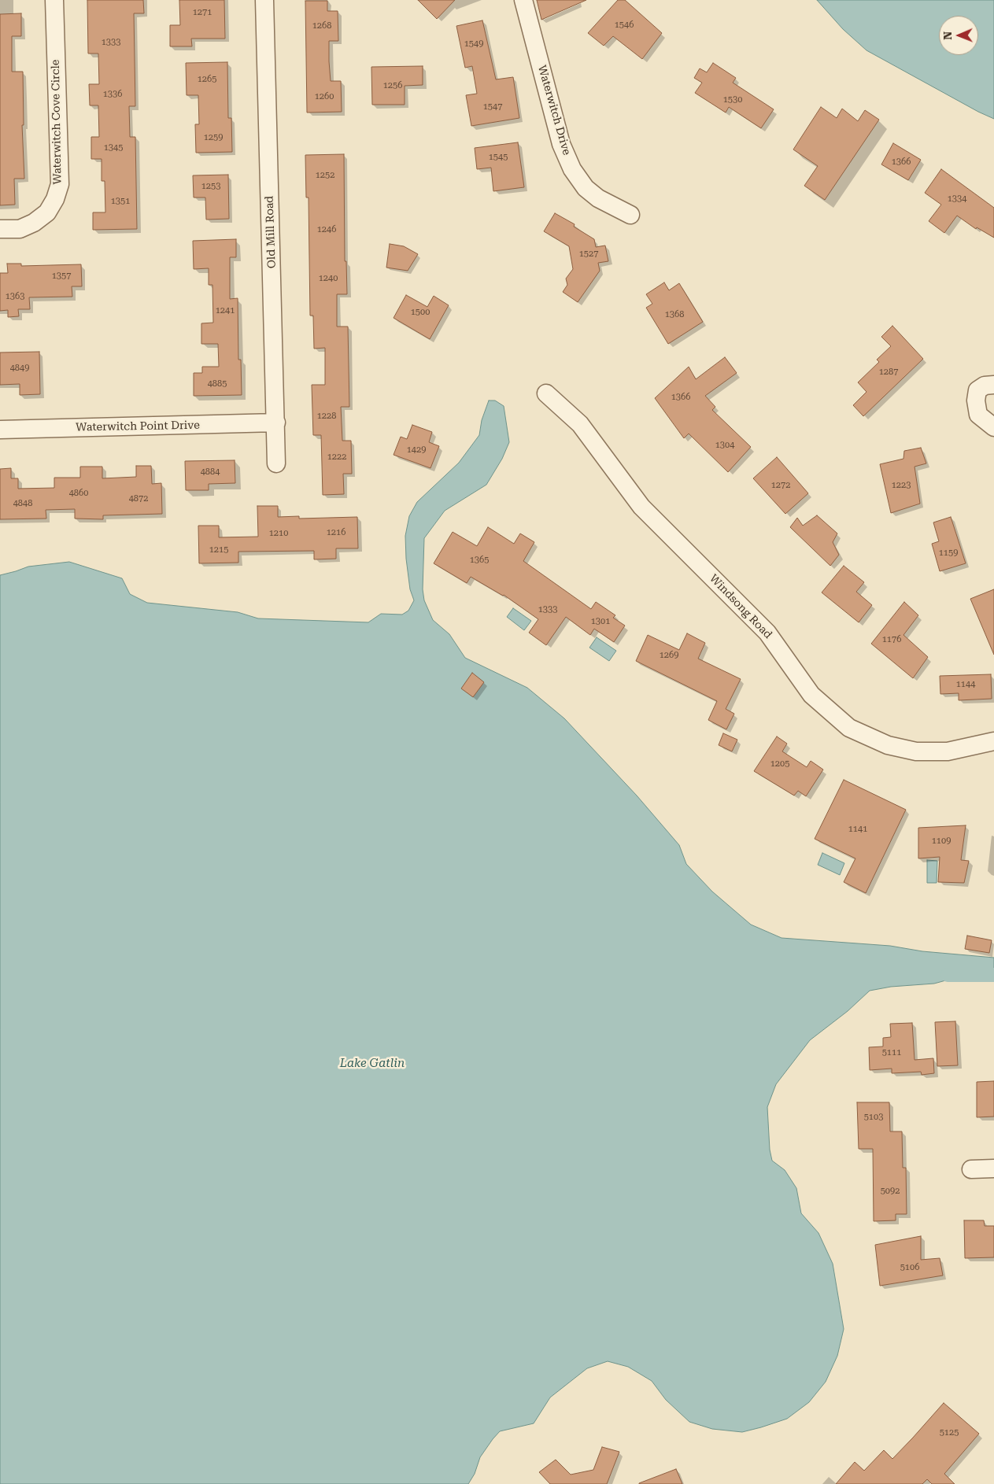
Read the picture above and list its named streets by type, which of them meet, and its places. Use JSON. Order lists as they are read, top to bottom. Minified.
{"streets":{"street":["Waterwitch Drive","Waterwitch Cove Circle","Old Mill Road","Waterwitch Point Drive","Windsong Road"]},"crossings":[["Old Mill Road","Waterwitch Point Drive"]],"water":["Lake Gatlin"],"house_numbers":["1271","1546","1268","1333","1549","1265","1256","1336","1260","1530","1547","1259","1345","1545","1366","1252","1253","1334","1351","1246","1527","1357","1240","1363","1241","1500","1368","4849","1287","4885","1366","1228","1304","1429","1222","4884","1272","1223","4860","4872","4848","1216","1210","1215","1159","1365","1333","1301","1176","1269","1144","1205","1141","1109","5111","5103","5092","5106","5125"],"north":"left"}
